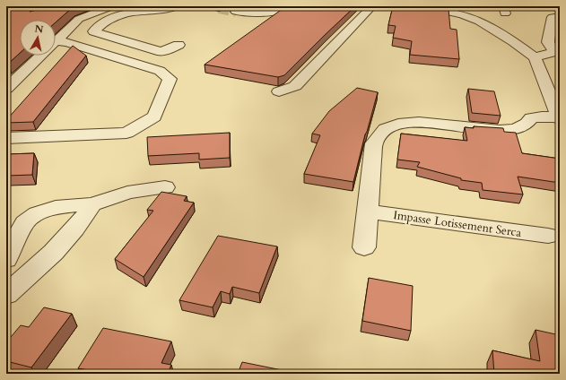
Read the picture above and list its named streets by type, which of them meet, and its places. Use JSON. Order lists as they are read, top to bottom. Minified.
{"streets":{"street":["Impasse Lotissement Serca"]},"north":"top"}
